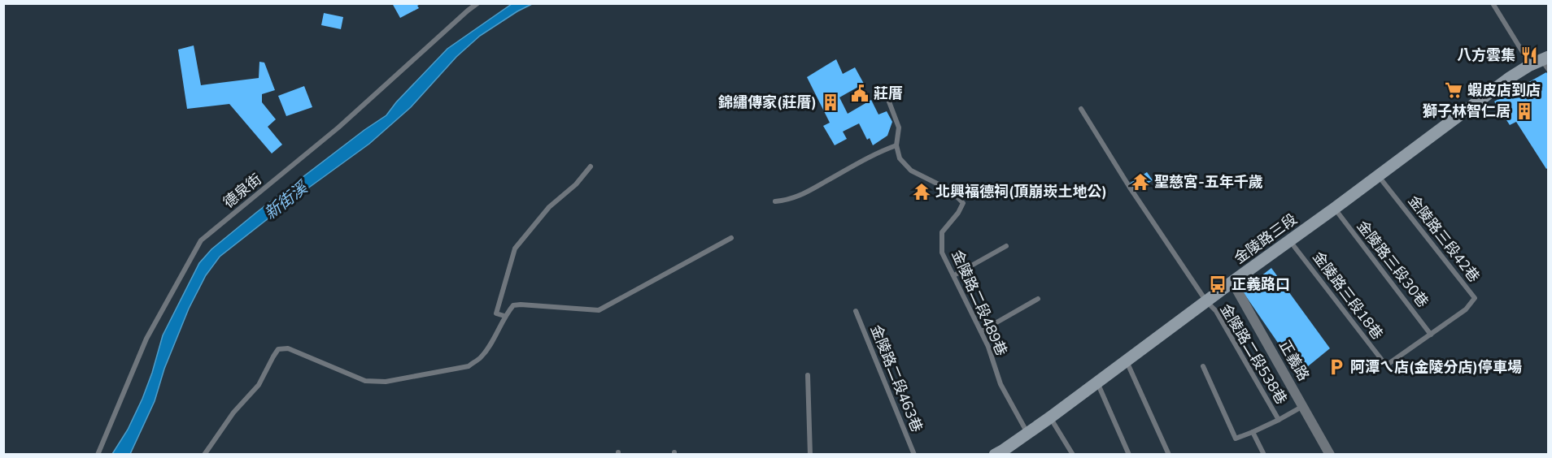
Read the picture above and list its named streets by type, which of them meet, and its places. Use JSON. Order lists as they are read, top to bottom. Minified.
{"streets":{"main road":["金陵路三段"],"street":["正義路"],"lane":["德泉街","金陵路三段42巷","金陵路三段30巷","金陵路三段18巷","金陵路二段489巷","金陵路二段538巷","金陵路二段463巷"]},"crossings":[["金陵路三段","金陵路三段42巷"],["金陵路三段","金陵路三段30巷"],["金陵路三段","金陵路三段18巷"],["金陵路三段","金陵路二段489巷"],["金陵路三段","金陵路二段538巷"],["金陵路三段","正義路"],["金陵路三段42巷","金陵路三段30巷"],["金陵路三段42巷","金陵路三段18巷"]],"water":["新街溪"],"places":{"restaurant":["八方雲集"],"supermarket":["蝦皮店到店"],"public building":["莊厝"],"building":["錦繡傳家(莊厝)","獅子林智仁居"],"temple":["聖慈宮-五年千歲","北興福德祠(頂崩崁土地公)"],"bus stop":["正義路口"],"parking":["阿潭ㄟ店(金陵分店)停車場"]}}
